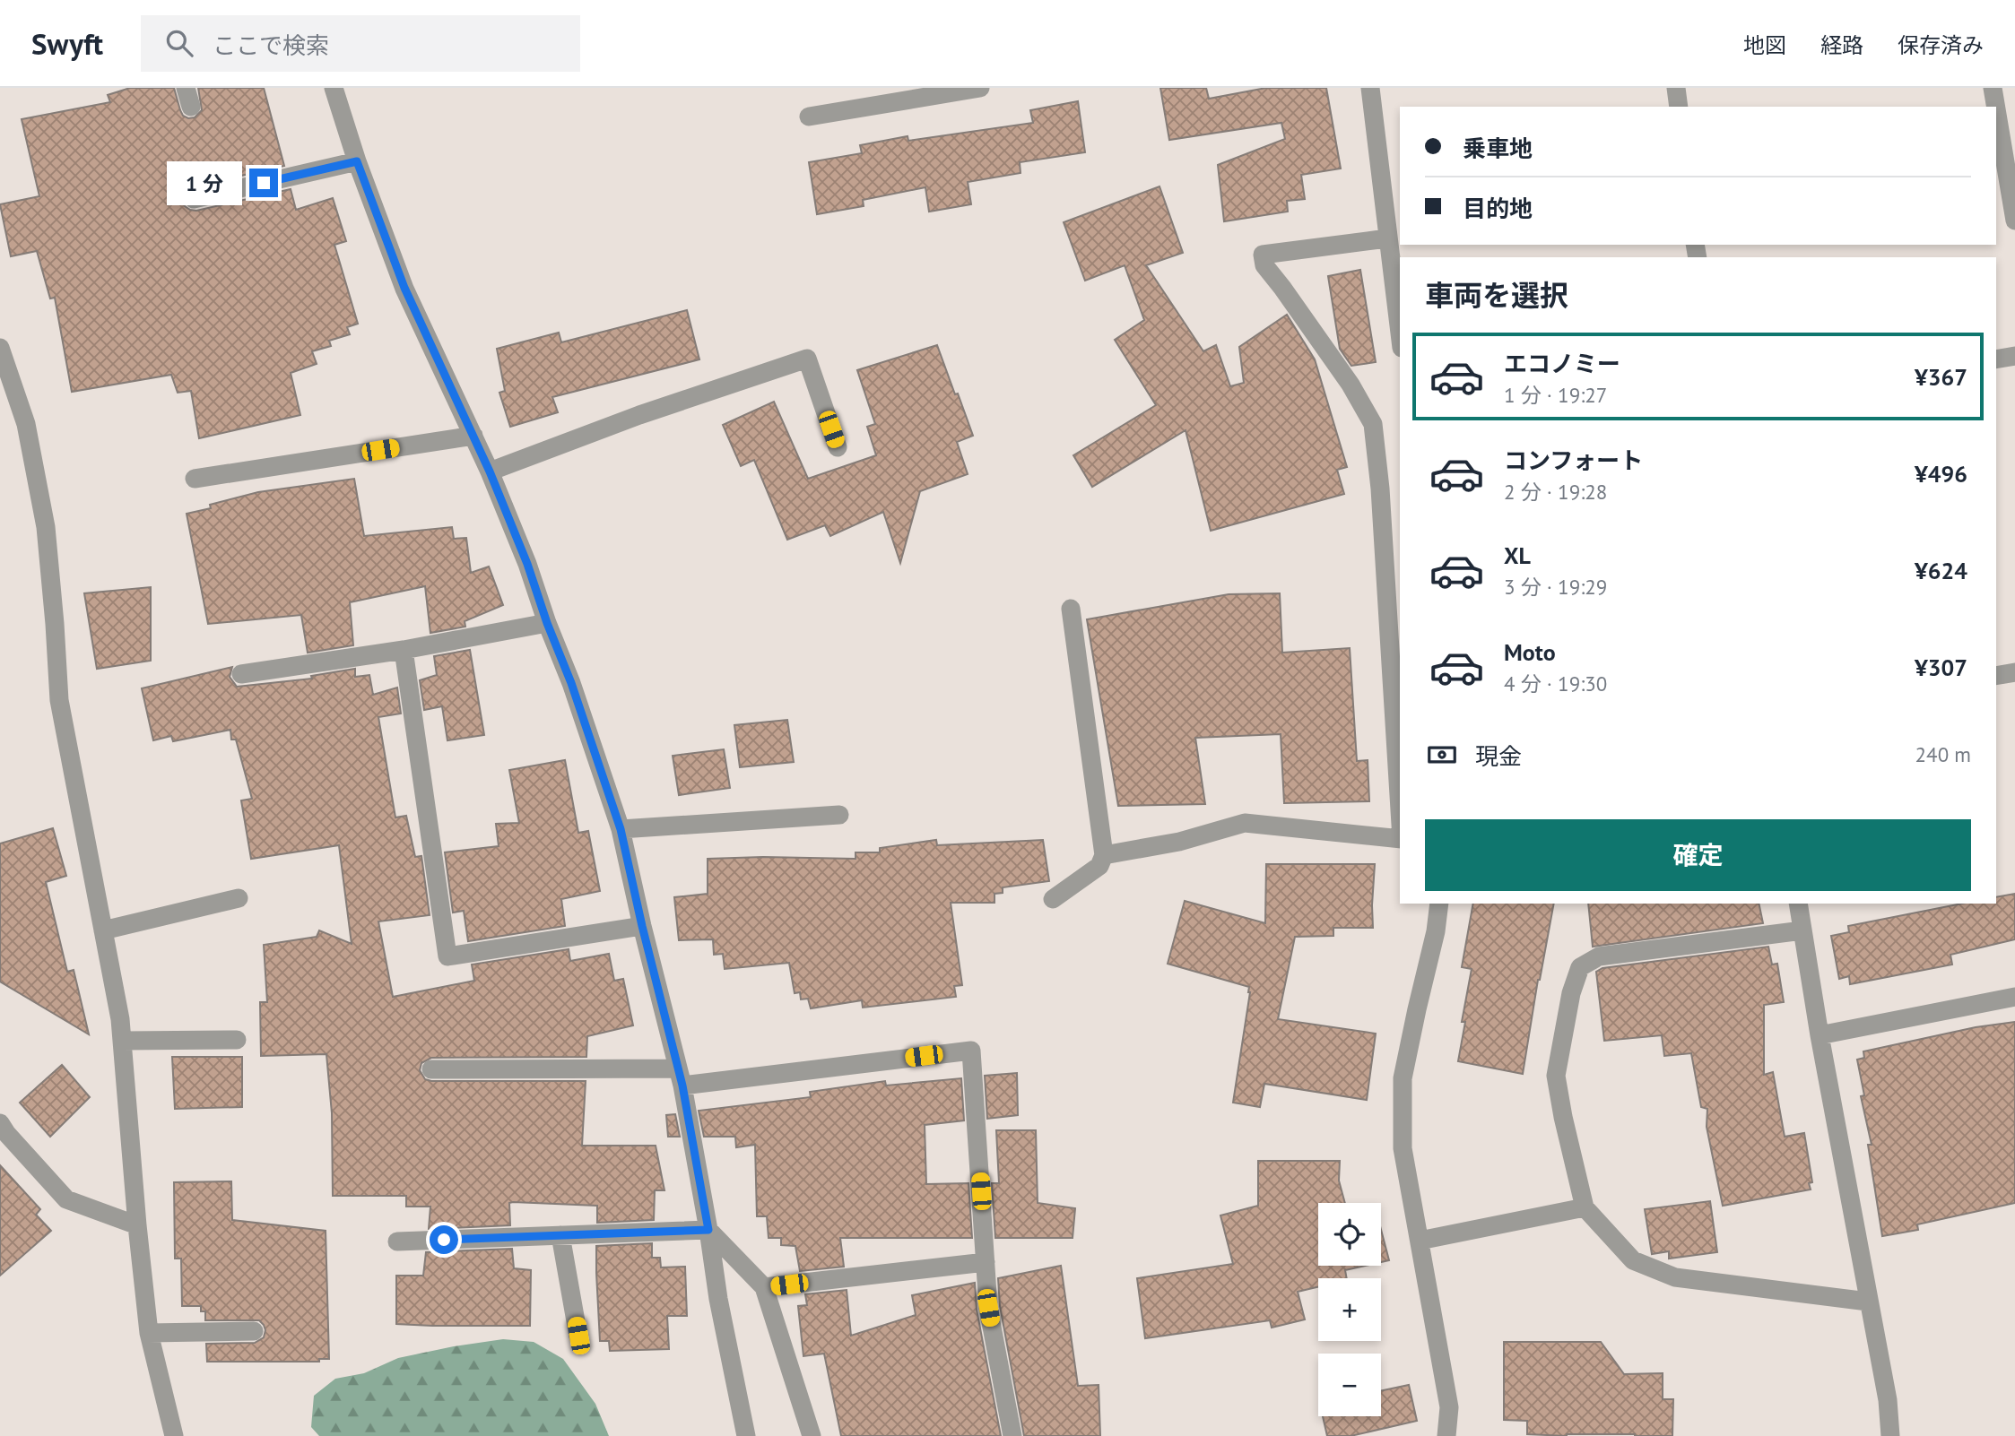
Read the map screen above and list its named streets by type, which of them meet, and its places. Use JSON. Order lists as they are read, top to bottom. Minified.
{"page":{"header":"Swyft","search":"ここで検索","nav":["地図","経路","保存済み"],"banner":["乗車地","目的地"],"bubble":"1 分","heading":"車両を選択","list":[{"name":"エコノミー","note":"1 分 · 19:27","value":"¥367"},{"name":"コンフォート","note":"2 分 · 19:28","value":"¥496"},{"name":"XL","note":"3 分 · 19:29","value":"¥624"},{"name":"Moto","note":"4 分 · 19:30","value":"¥307"}],"pay":["現金","240 m"],"buttons":"確定","map_buttons":["+","−"]}}
